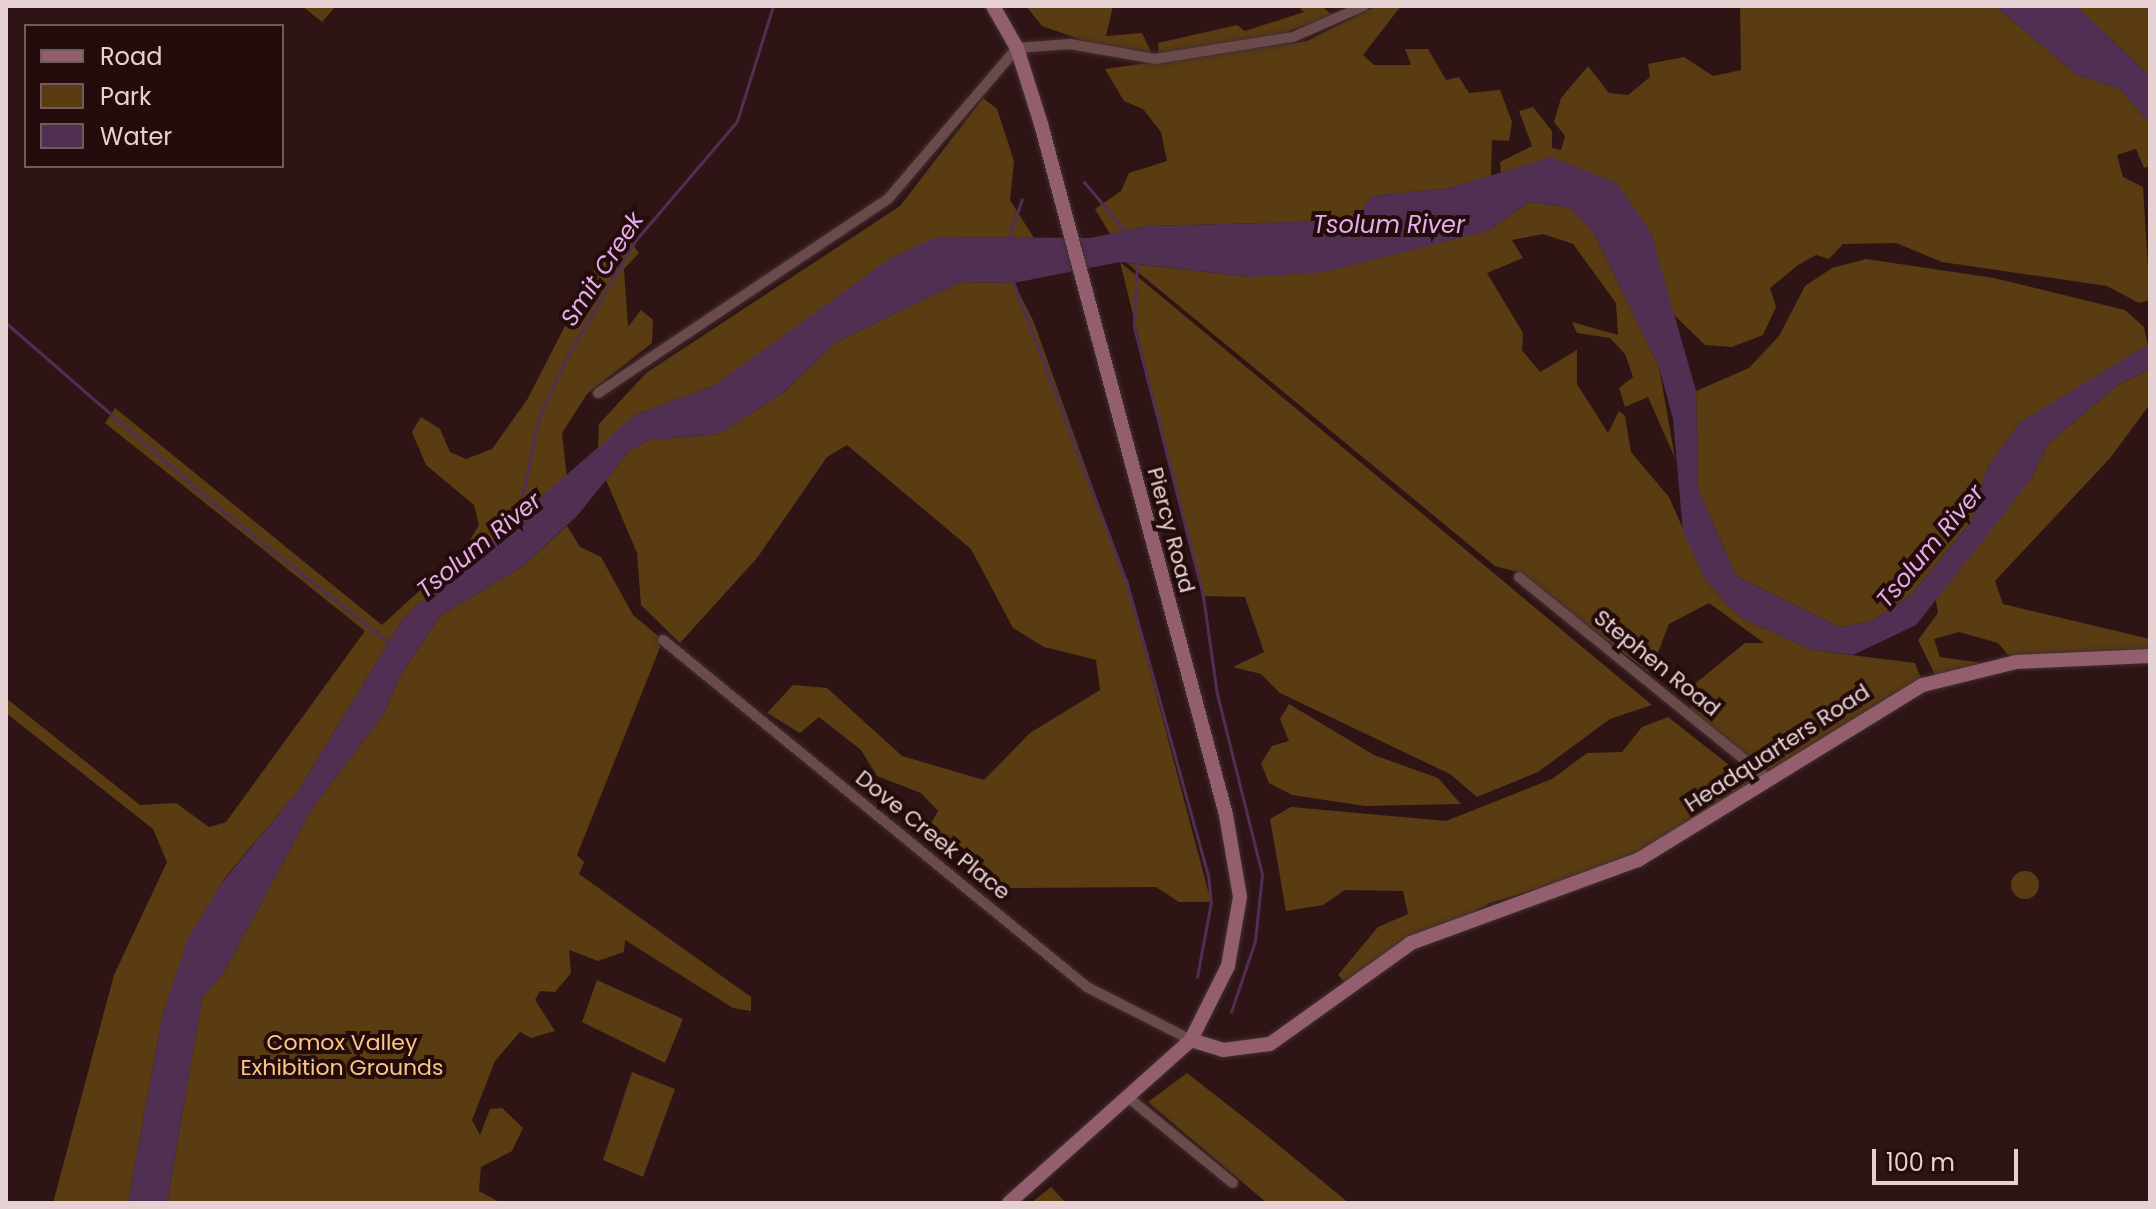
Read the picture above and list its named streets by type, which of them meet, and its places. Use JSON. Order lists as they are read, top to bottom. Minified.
{"streets":{"main road":["Piercy Road","Headquarters Road"],"street":["Stephen Road","Dove Creek Place"]},"crossings":[["Piercy Road","Headquarters Road"],["Piercy Road","Dove Creek Place"],["Stephen Road","Headquarters Road"],["Headquarters Road","Dove Creek Place"]],"water":["Tsolum River","Smit Creek"],"parks":["Comox Valley Exhibition Grounds"],"legend":["Road","Park","Water"],"scale_bar":"100 m"}
